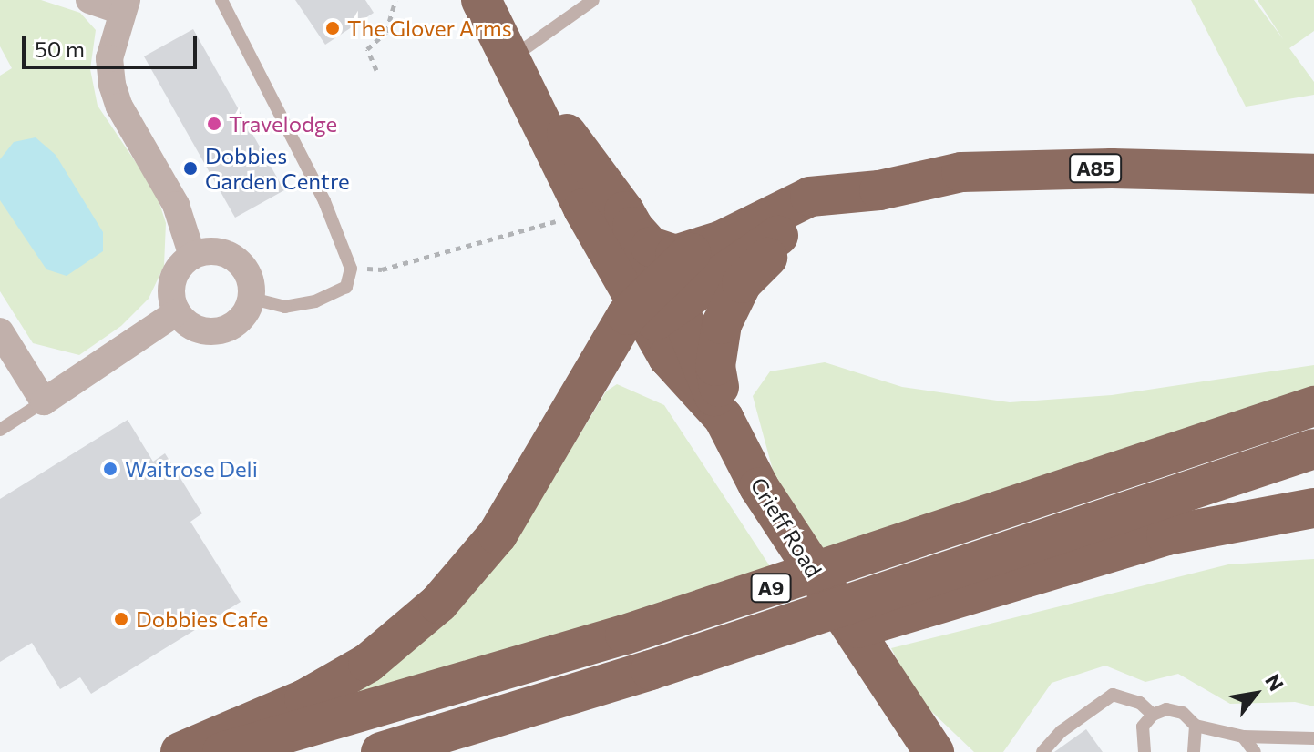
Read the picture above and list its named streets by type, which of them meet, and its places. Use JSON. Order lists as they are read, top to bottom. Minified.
{"streets":{"highway":["A85","Crieff Road","A9"]},"crossings":[["A85","Crieff Road"]],"places":["The Glover Arms","Travelodge","Dobbies Garden Centre","Waitrose Deli","Dobbies Cafe"],"scale_bar":"50 m","north":"top right"}
